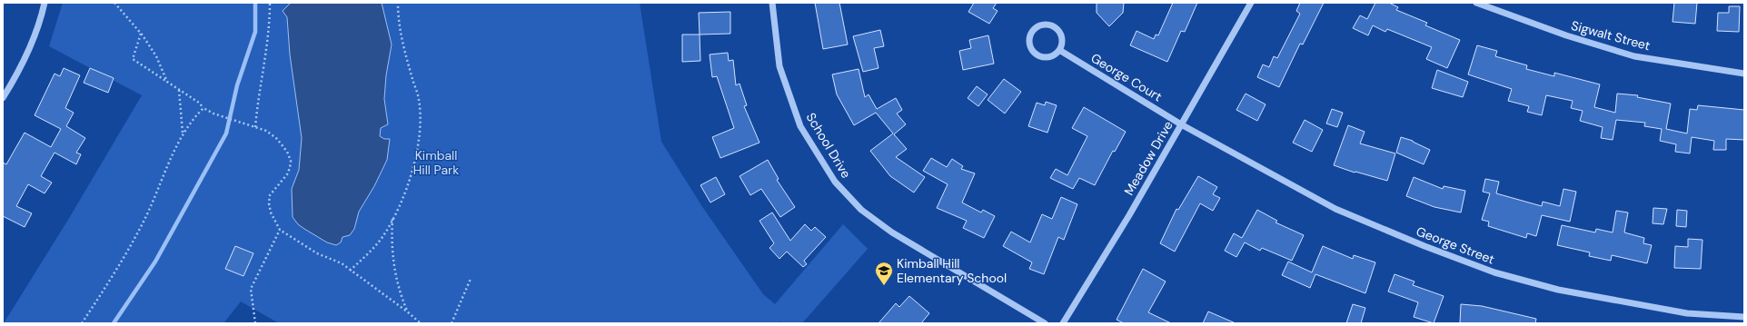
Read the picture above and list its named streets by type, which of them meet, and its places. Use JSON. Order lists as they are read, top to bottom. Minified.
{"streets":{"street":["Sigwalt Street","George Court","School Drive","Meadow Drive","George Street"]},"crossings":[["George Court","Meadow Drive"],["George Court","George Street"],["Meadow Drive","George Street"]],"parks":["Kimball Hill Park"],"places":{"school or university":["Kimball Hill Elementary School"]}}
